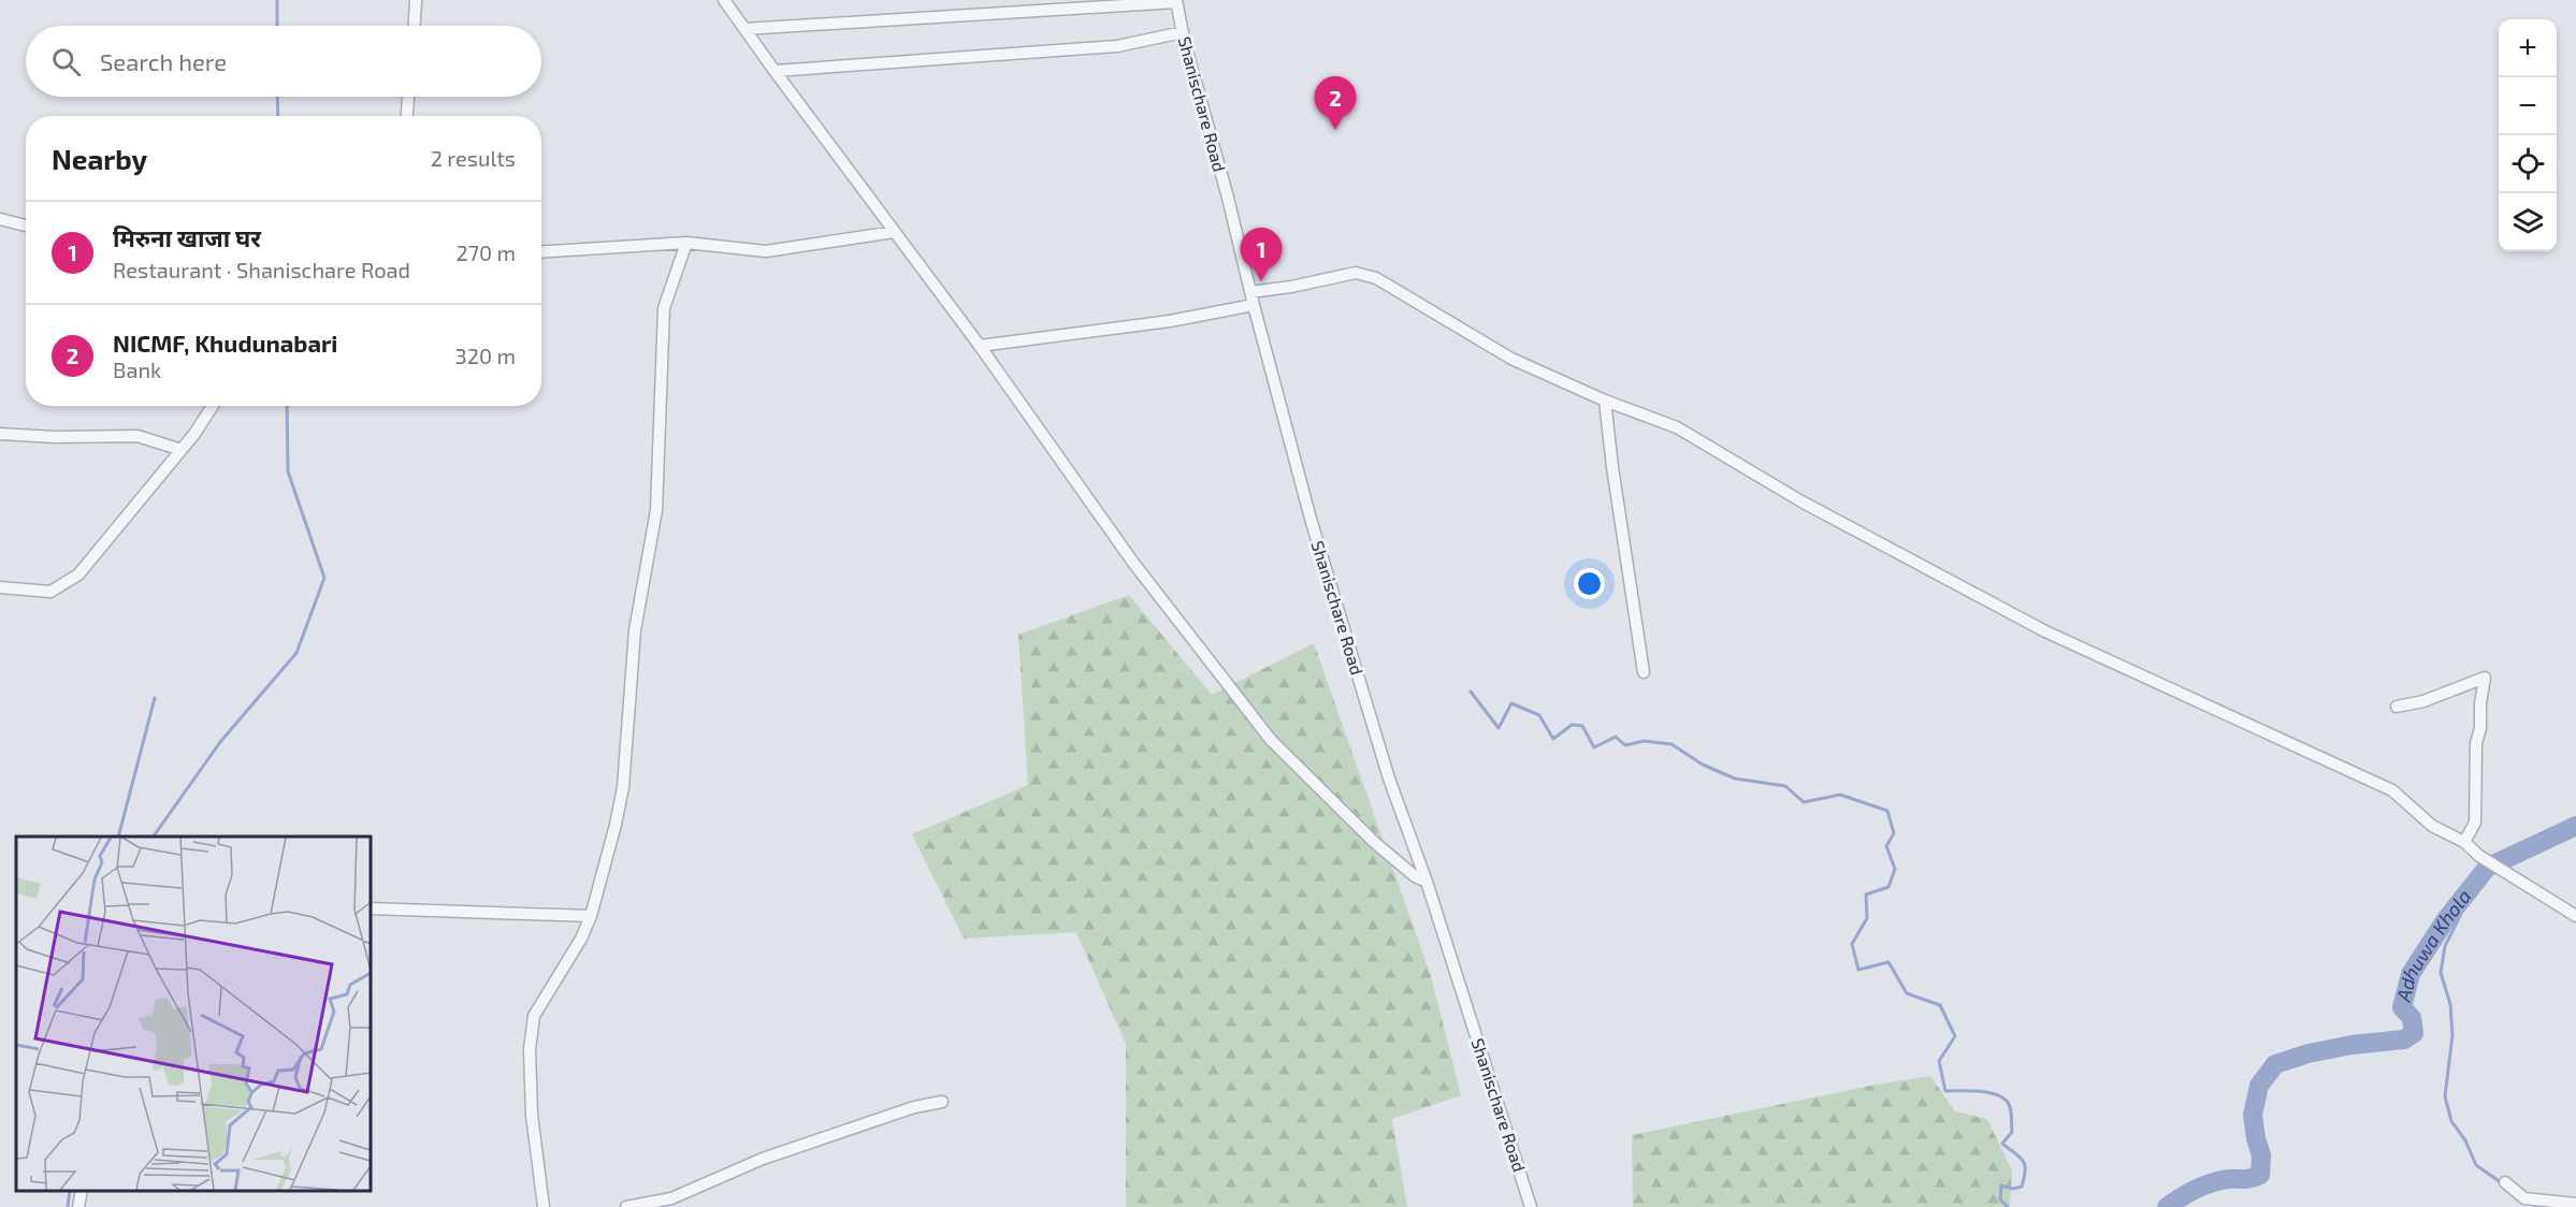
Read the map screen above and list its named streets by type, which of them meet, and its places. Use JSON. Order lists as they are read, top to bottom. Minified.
{"streets":{"street":["Shanischare Road"]},"water":["Adhuwa Khola"],"page":{"map_buttons":["+","−"],"search":"Search here","pins":["2","1"],"heading":["Nearby","2 results"],"list":[{"mark":"1","name":"मिरुना खाजा घर","note":"Restaurant · Shanischare Road","value":"270 m"},{"mark":"2","name":"NICMF, Khudunabari","note":"Bank","value":"320 m"}]}}
